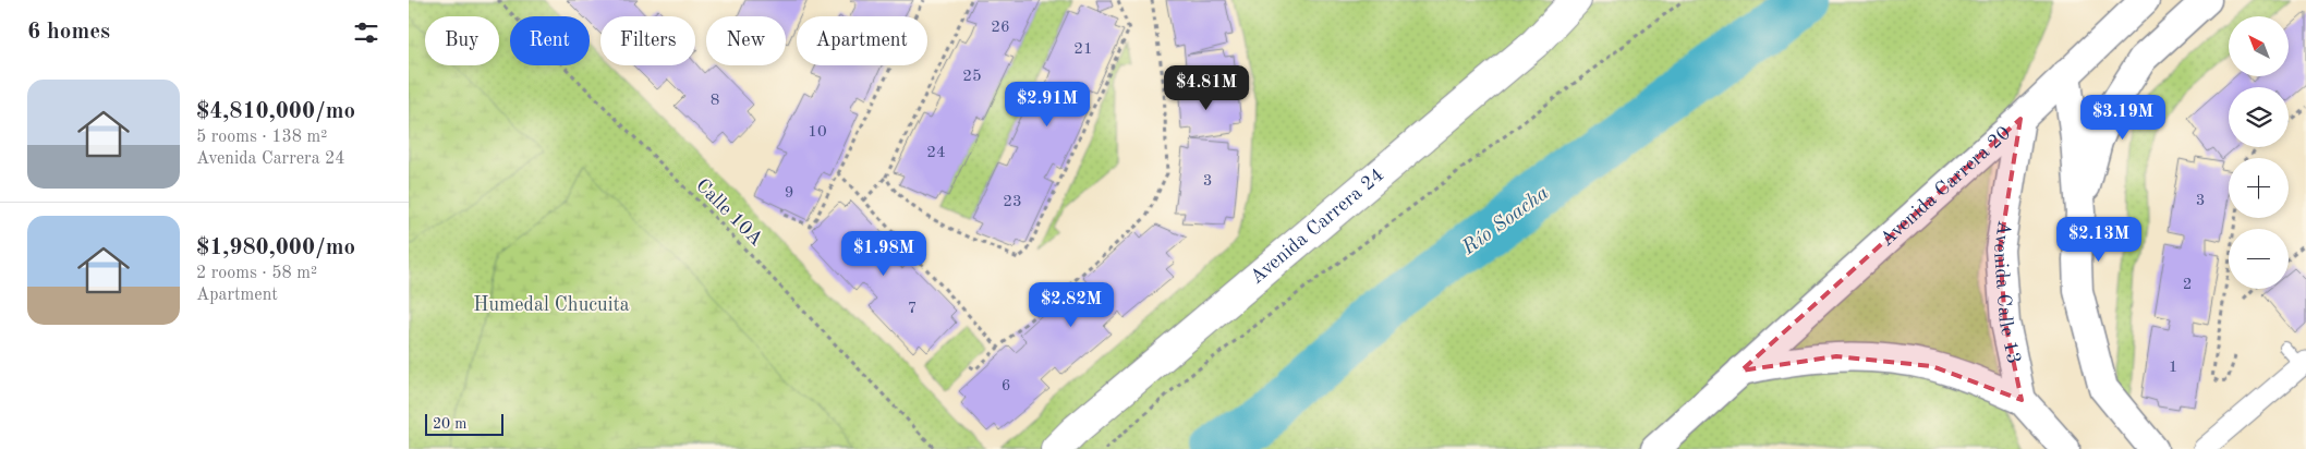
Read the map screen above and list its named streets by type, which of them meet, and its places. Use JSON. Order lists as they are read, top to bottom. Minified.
{"streets":{"main road":["Avenida Carrera 24"],"street":["Avenida Carrera 20","Avenida Calle 13"],"path":["Calle 10A"]},"crossings":[["Avenida Carrera 20","Avenida Calle 13"]],"water":["Río Soacha"],"parks":["Humedal Chucuita"],"house_numbers":["26","21","25","8","10","24","3","9","3","23","2","7","1","6"],"scale_bar":"20 m","north":"top left","page":{"heading":"6 homes","map_buttons":["+","−"],"chip":["Buy","Rent","Filters","New","Apartment"],"list":[{"name":"$4,810,000/mo","note":"5 rooms · 138 m² · Avenida Carrera 24"},{"name":"$1,980,000/mo","note":"2 rooms · 58 m² · Apartment"}],"price":["$4.81M","$2.91M","$3.19M","$2.13M","$1.98M","$2.82M"],"scale":"20 m"}}
